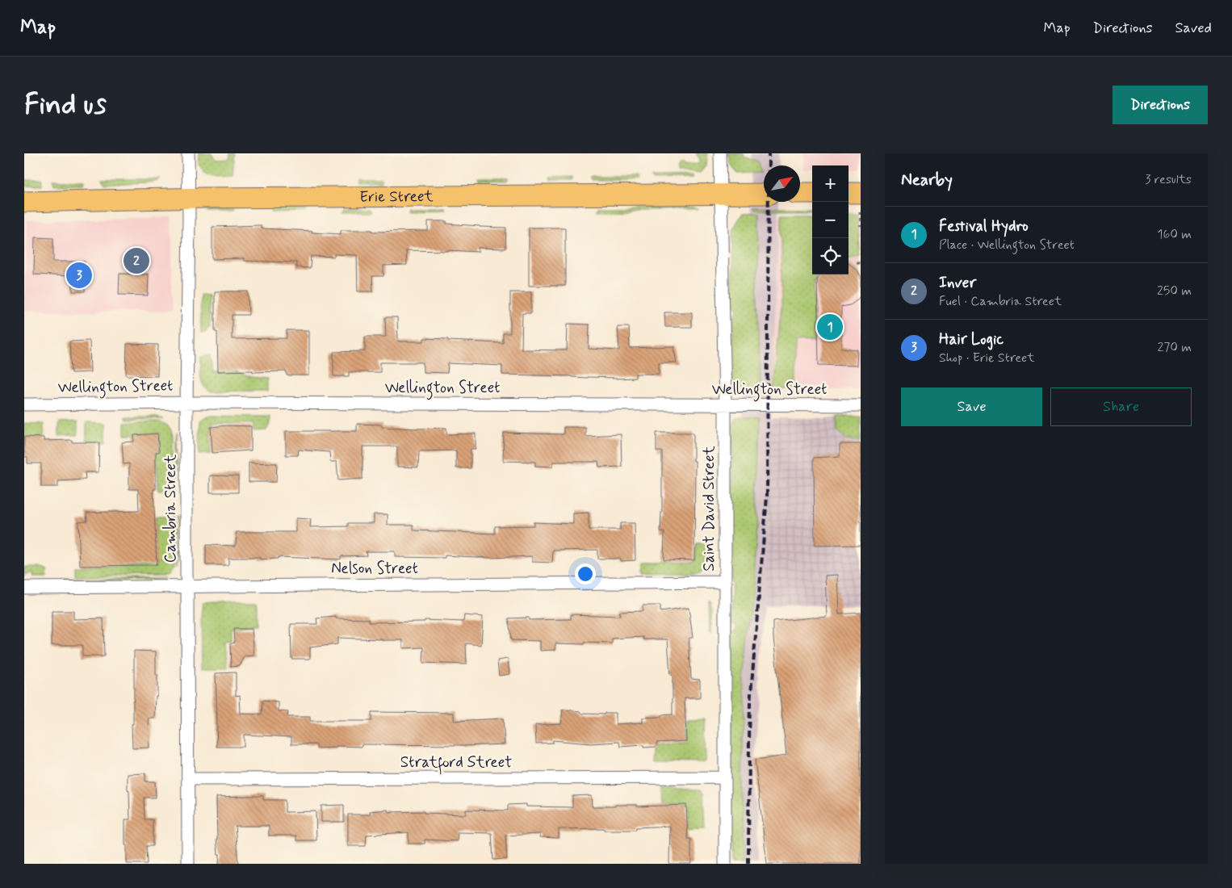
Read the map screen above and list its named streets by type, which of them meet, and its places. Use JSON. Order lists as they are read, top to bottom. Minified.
{"streets":{"main road":["Erie Street"],"street":["Wellington Street","Cambria Street","Saint David Street","Nelson Street","Stratford Street"]},"crossings":[["Erie Street","Cambria Street"],["Erie Street","Saint David Street"],["Wellington Street","Cambria Street"],["Wellington Street","Saint David Street"],["Cambria Street","Nelson Street"],["Cambria Street","Stratford Street"],["Saint David Street","Nelson Street"],["Saint David Street","Stratford Street"]],"north":"top right","page":{"header":"Map","nav":["Map","Directions","Saved"],"buttons":["Directions",["Save","Share"]],"title":"Find us","heading":["Nearby","3 results"],"map_buttons":["+","−"],"list":[{"mark":"1","name":"Festival Hydro","note":"Place · Wellington Street","value":"160 m"},{"mark":"2","name":"Inver","note":"Fuel · Cambria Street","value":"250 m"},{"mark":"3","name":"Hair Logic","note":"Shop · Erie Street","value":"270 m"}],"pins":["2","3","1"]}}
